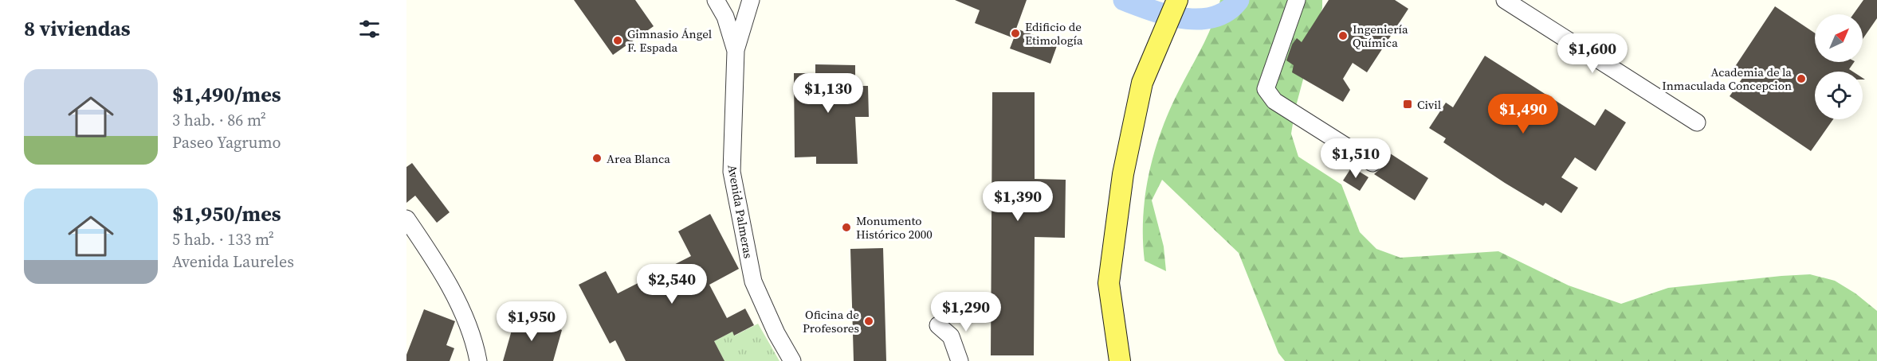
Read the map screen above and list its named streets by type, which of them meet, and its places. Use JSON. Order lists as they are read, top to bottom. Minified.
{"streets":{"street":["Avenida Palmeras"]},"places":{"other":["Edificio de Etimología","Ingeniería Química","Gimnasio Ángel F. Espada","Academia de la Inmaculada Concepcion","Area Blanca","Monumento Histórico 2000","Oficina de Profesores"],"transit":["Civil"]},"north":"top right","page":{"heading":"8 viviendas","price":["$1,600","$1,130","$1,490","$1,510","$1,390","$2,540","$1,290","$1,950"],"list":[{"name":"$1,490/mes","note":"3 hab. · 86 m² · Paseo Yagrumo"},{"name":"$1,950/mes","note":"5 hab. · 133 m² · Avenida Laureles"}]}}
